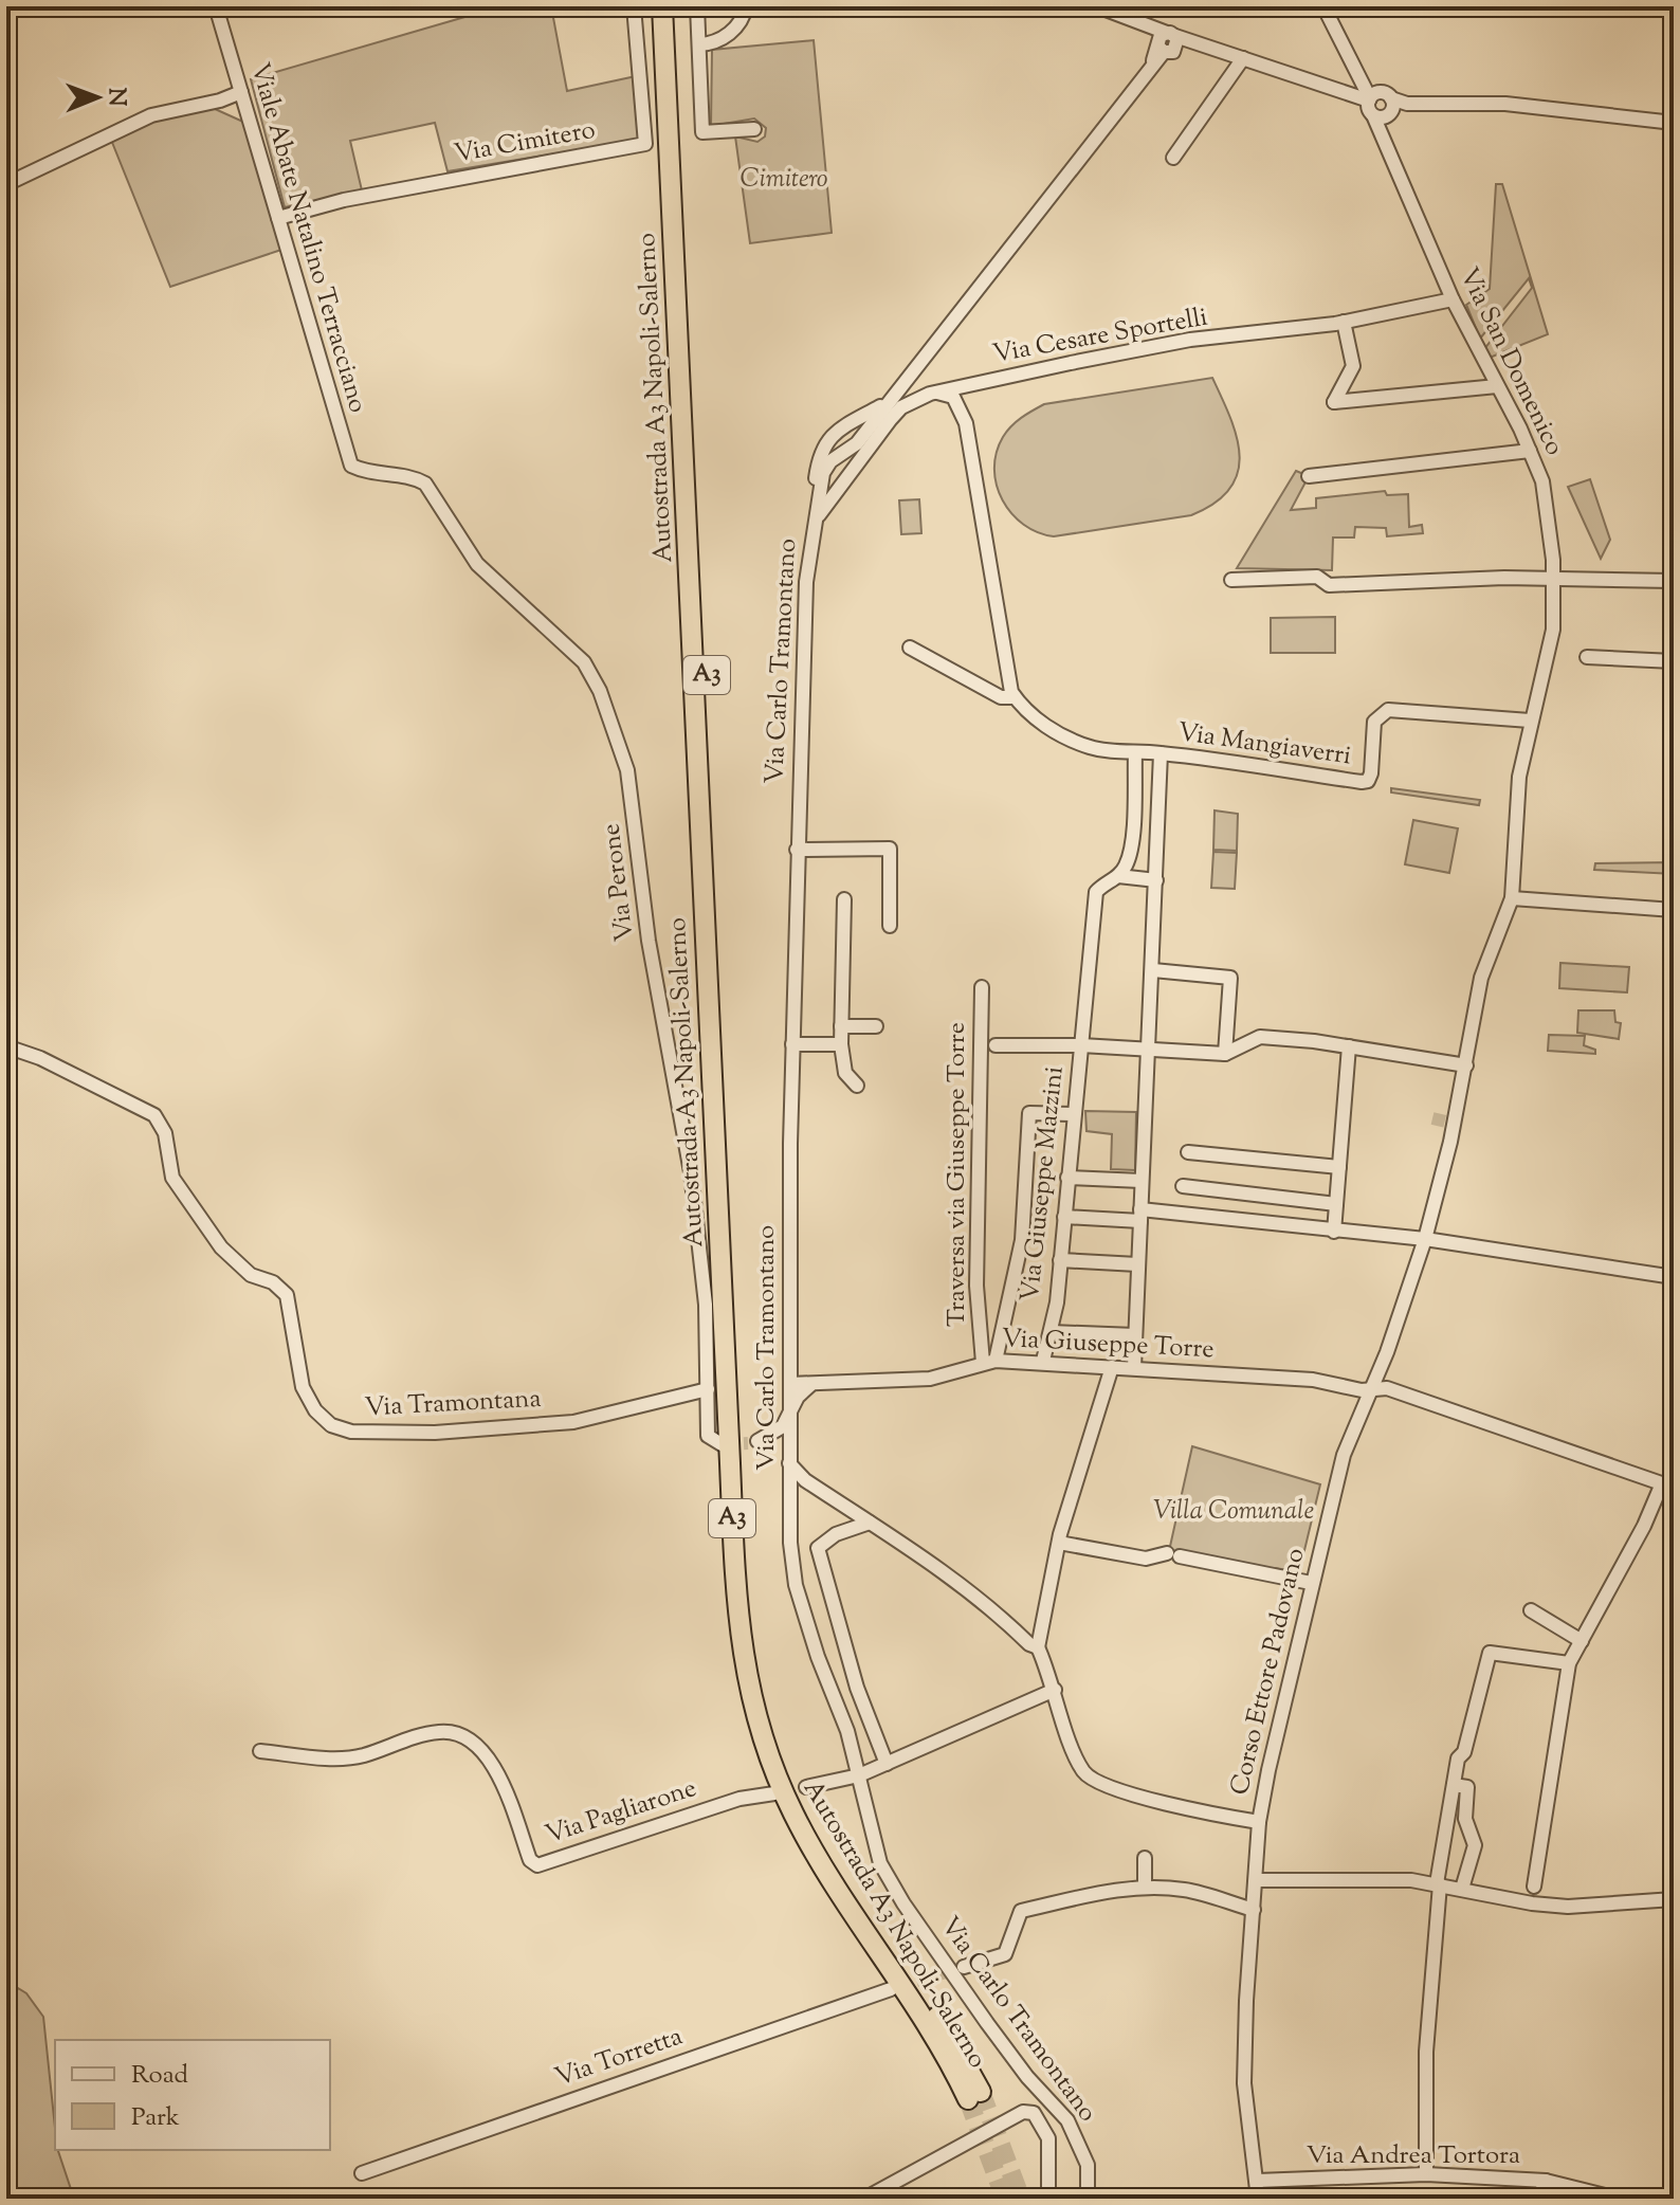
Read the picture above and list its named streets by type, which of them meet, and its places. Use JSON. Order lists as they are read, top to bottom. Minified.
{"streets":{"highway":["Autostrada A3 Napoli-Salerno","A3"],"street":["Via Cimitero","Viale Abate Natalino Terracciano","Via Cesare Sportelli","Via San Domenico","Via Carlo Tramontano","Via Mangiaverri","Via Perone","Traversa via Giuseppe Torre","Via Giuseppe Mazzini","Via Giuseppe Torre","Via Tramontana","Corso Ettore Padovano","Via Pagliarone","Via Torretta","Via Andrea Tortora"]},"crossings":[["Via Cimitero","Viale Abate Natalino Terracciano"],["Viale Abate Natalino Terracciano","Via Perone"],["Via Cesare Sportelli","Via San Domenico"],["Via Cesare Sportelli","Via Carlo Tramontano"],["Via San Domenico","Via Mangiaverri"],["Via San Domenico","Corso Ettore Padovano"],["Via Carlo Tramontano","Via Giuseppe Torre"],["Via Perone","Via Tramontana"],["Traversa via Giuseppe Torre","Via Giuseppe Torre"],["Via Giuseppe Mazzini","Via Giuseppe Torre"],["Via Giuseppe Torre","Corso Ettore Padovano"],["Corso Ettore Padovano","Via Andrea Tortora"]],"parks":["Cimitero","Villa Comunale"],"legend":["Road","Park"],"north":"right"}
